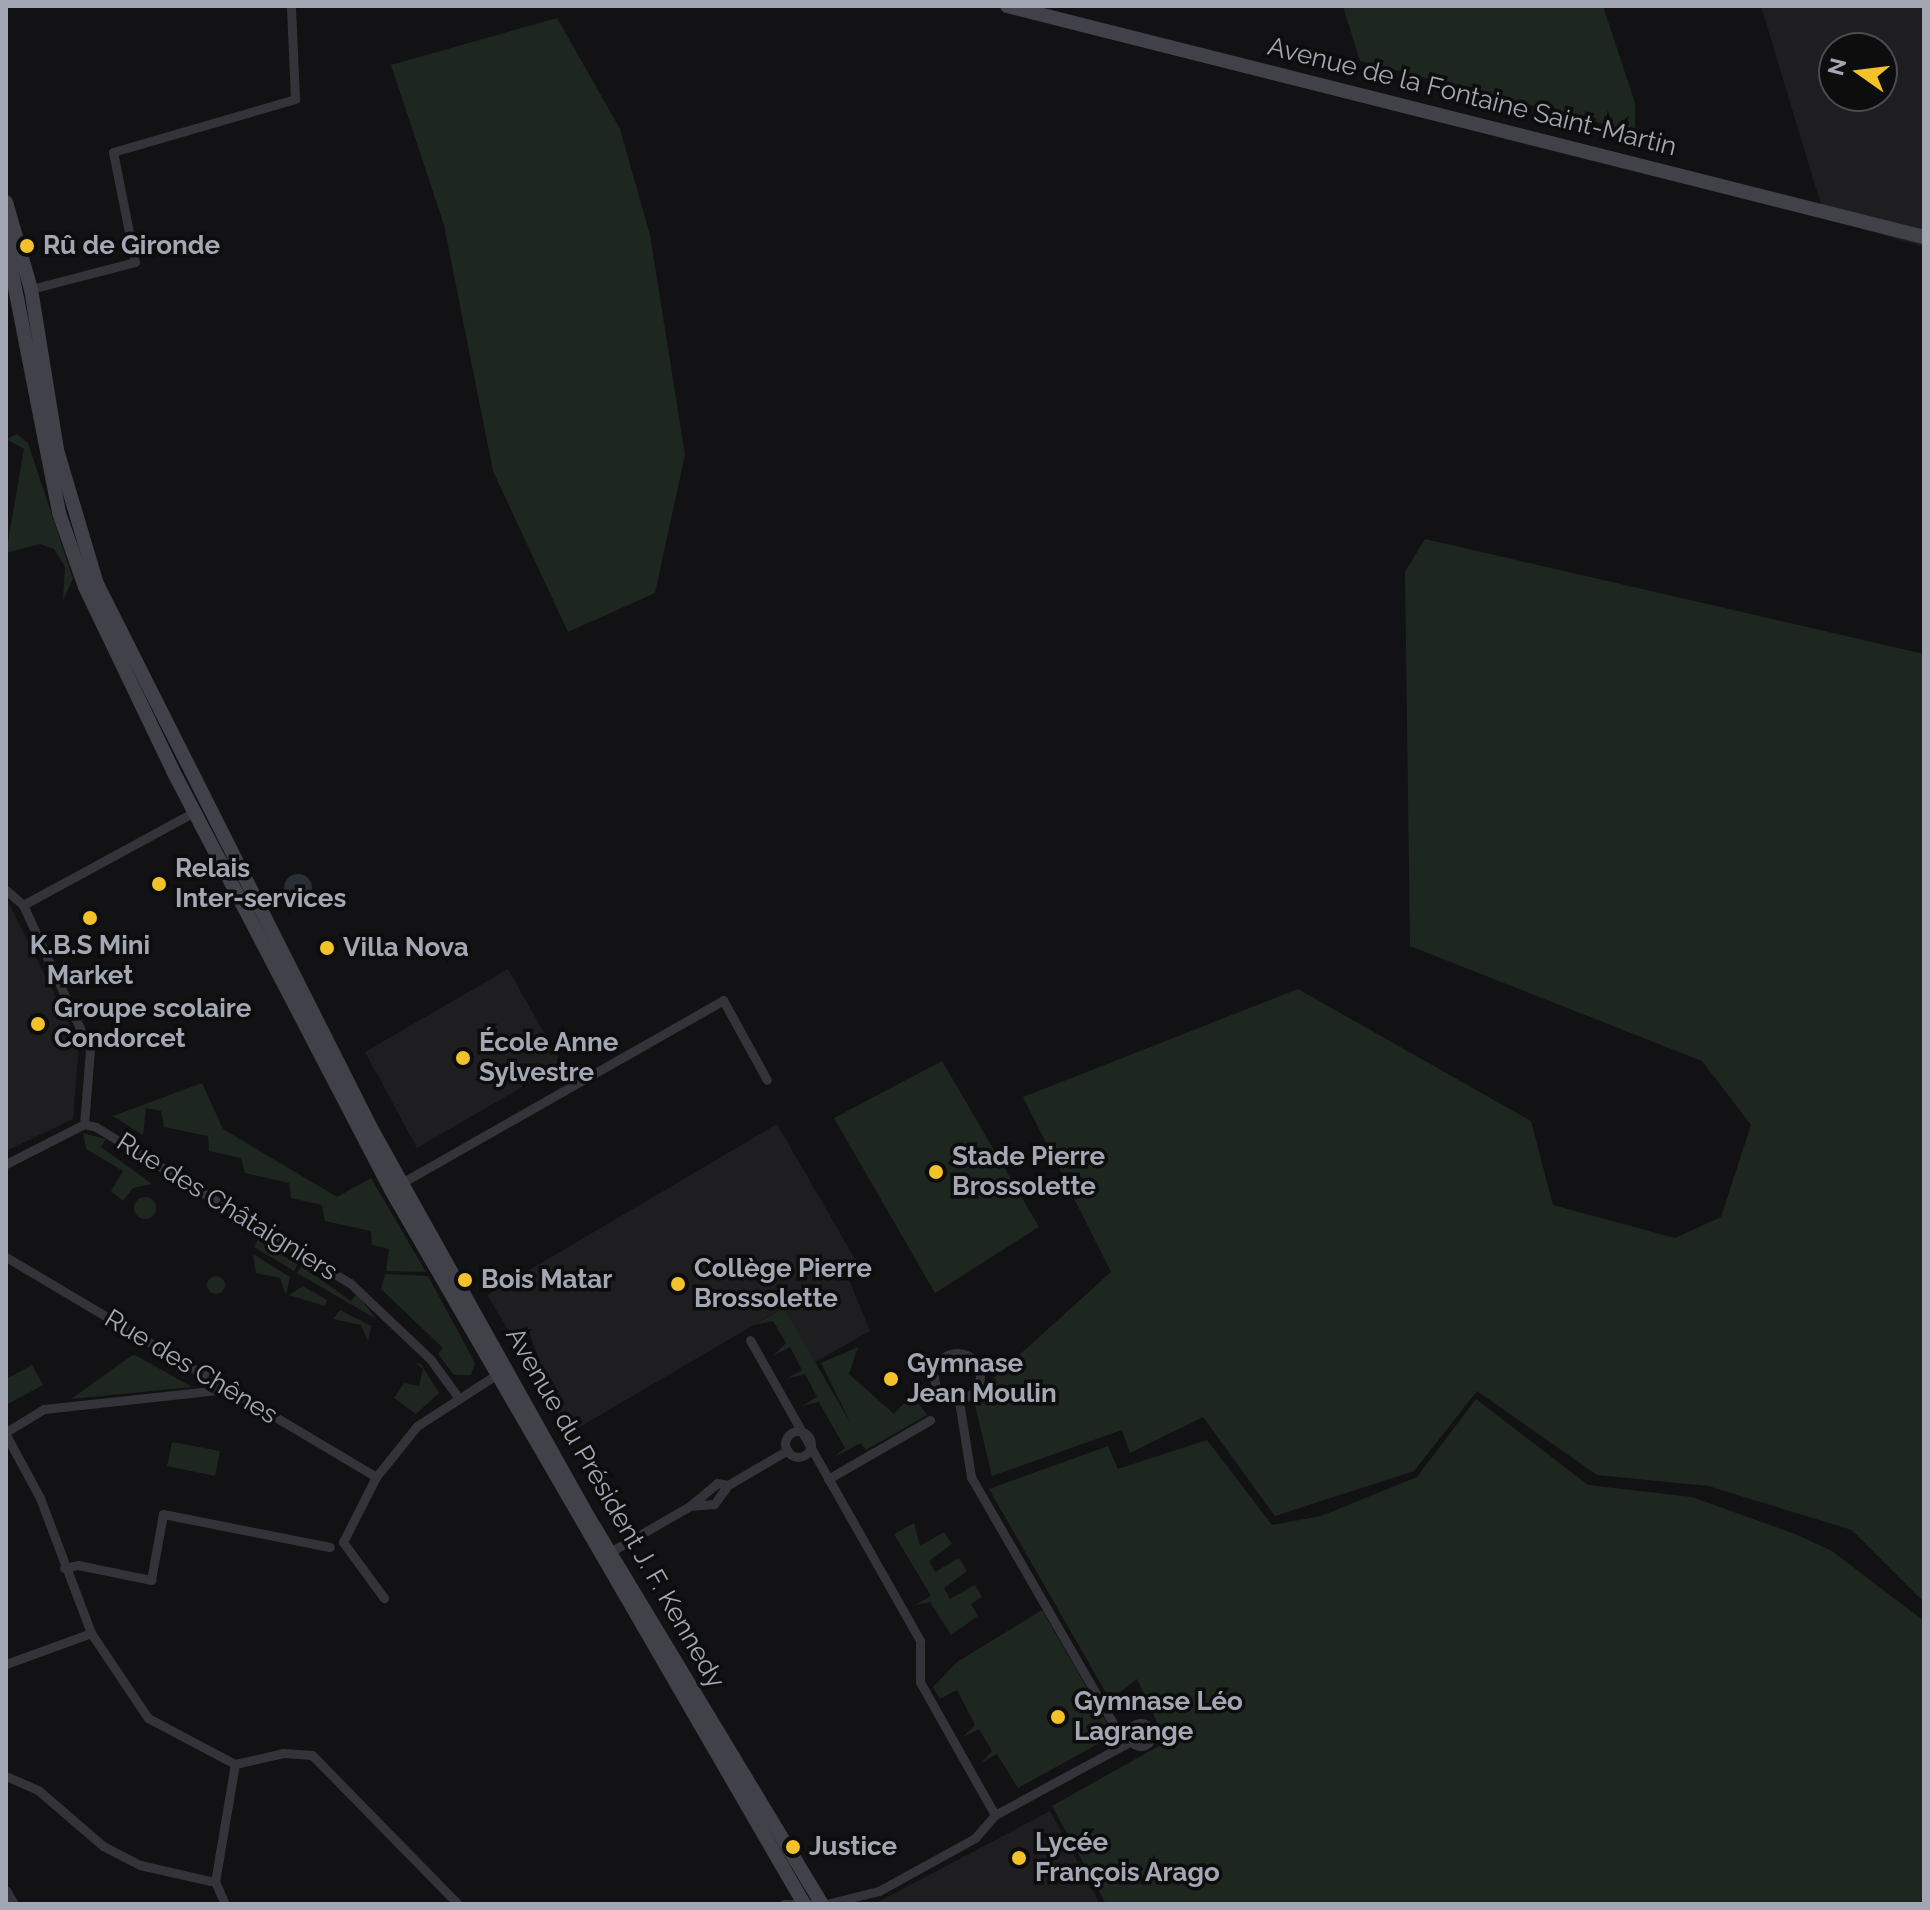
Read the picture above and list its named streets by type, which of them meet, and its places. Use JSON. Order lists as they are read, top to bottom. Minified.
{"streets":{"main road":["Avenue de la Fontaine Saint-Martin","Avenue du Président J. F. Kennedy"],"street":["Rue des Châtaigniers","Rue des Chênes"]},"places":["Rû de Gironde","Relais Inter-services","K.B.S Mini Market","Villa Nova","Groupe scolaire Condorcet","École Anne Sylvestre","Stade Pierre Brossolette","Bois Matar","Collège Pierre Brossolette","Gymnase Jean Moulin","Gymnase Léo Lagrange","Justice","Lycée François Arago"],"north":"left"}
